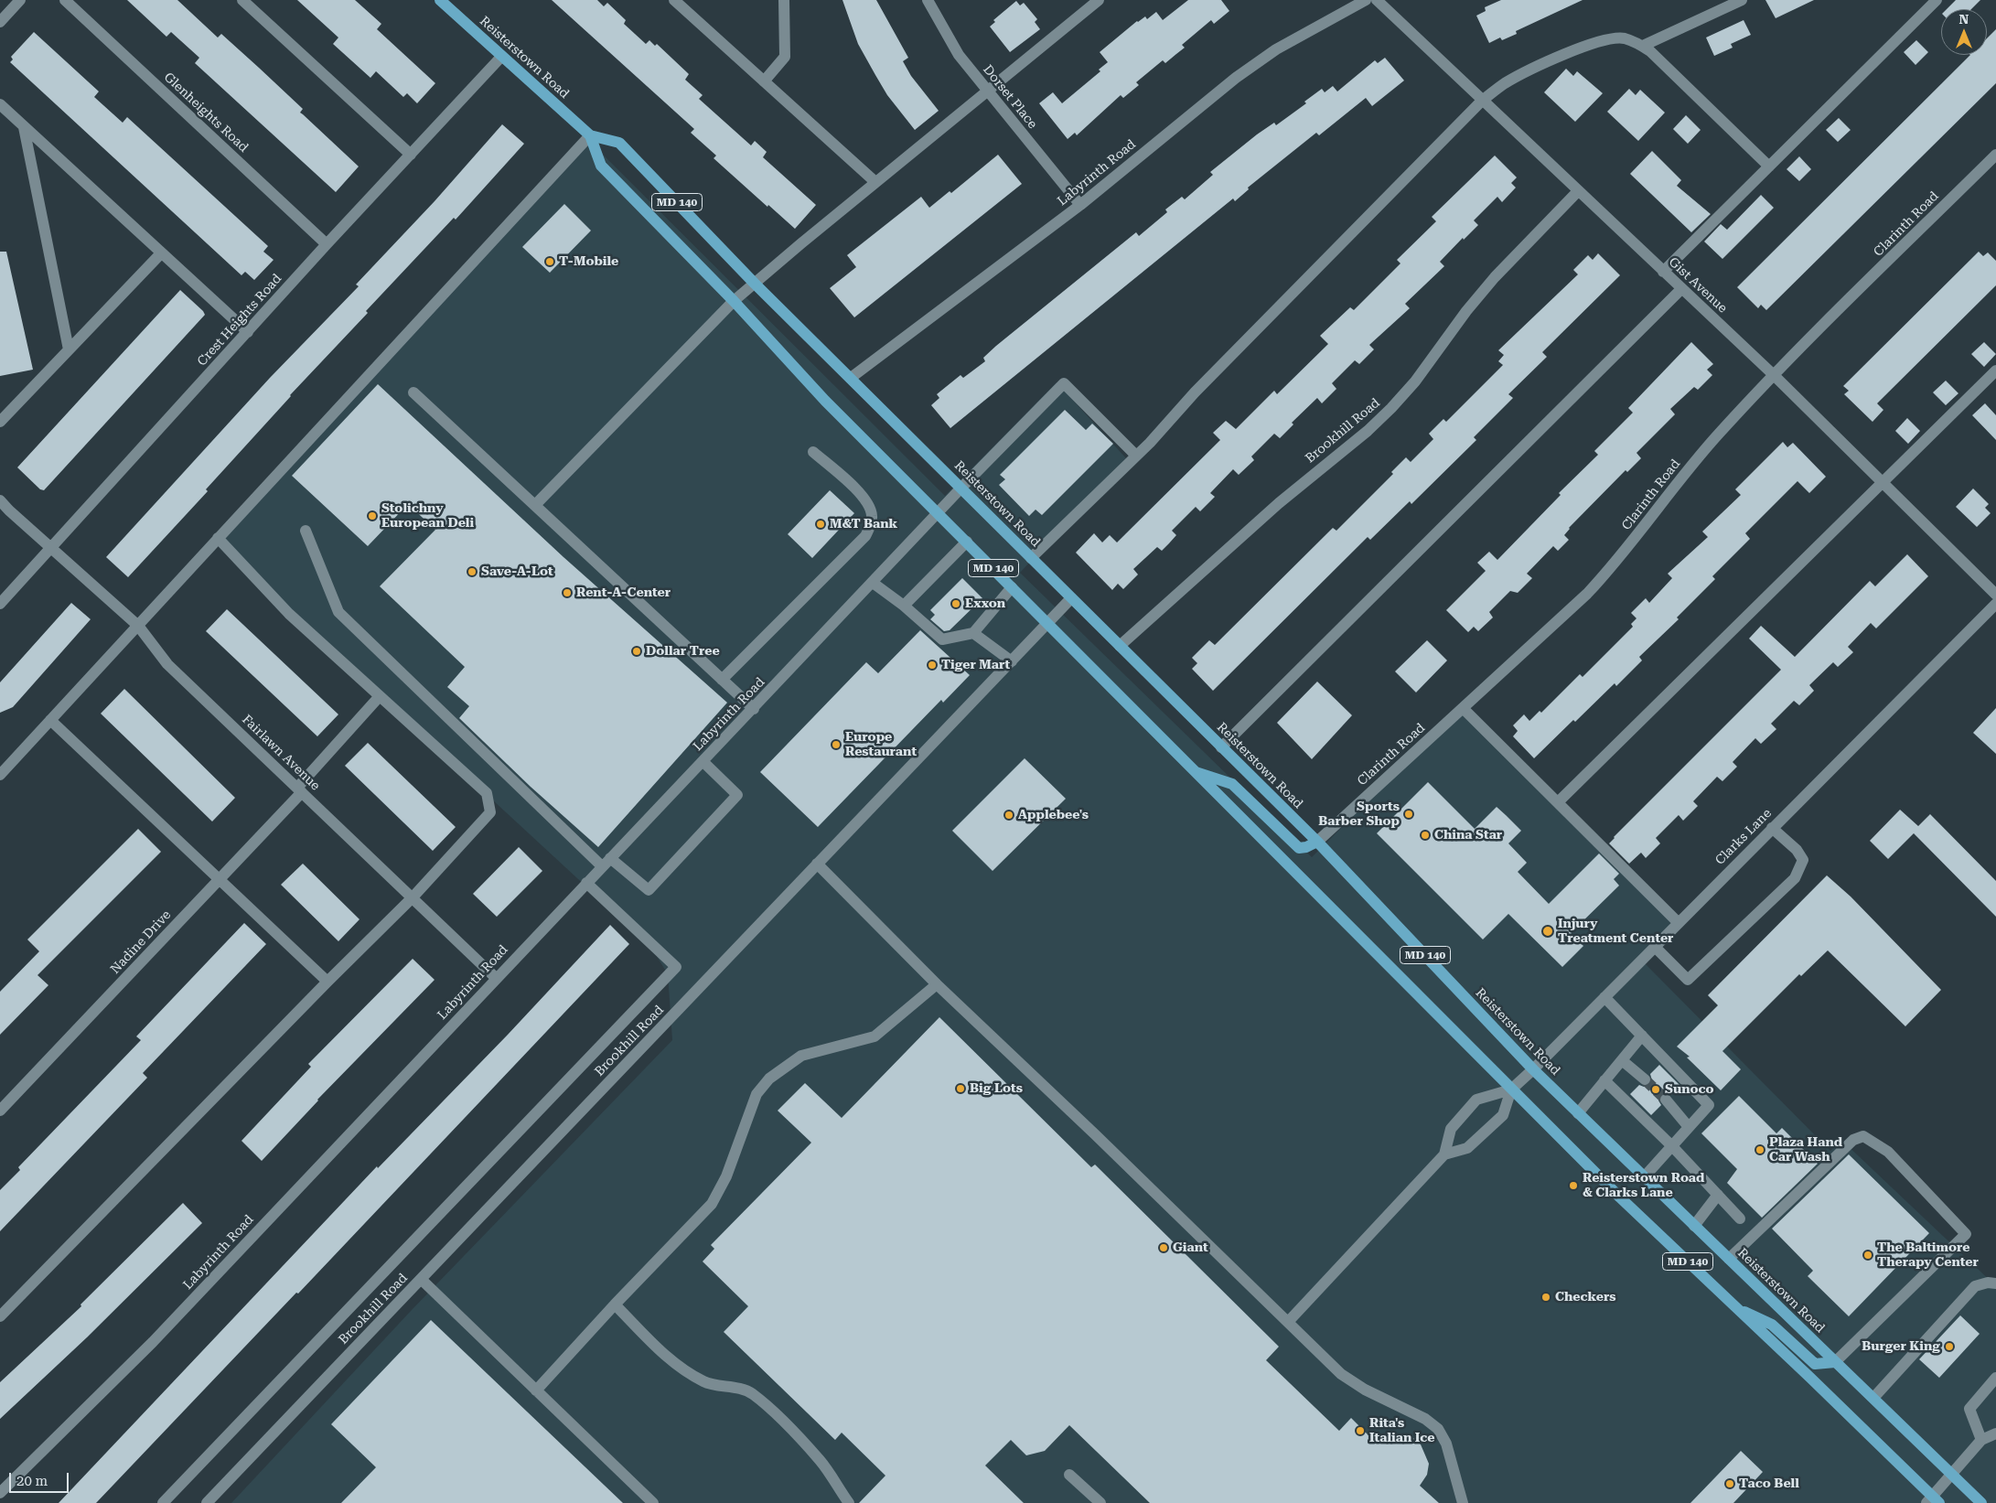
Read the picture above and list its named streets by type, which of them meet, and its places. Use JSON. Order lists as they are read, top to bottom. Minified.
{"streets":{"main road":["Reisterstown Road","MD 140"],"street":["Dorset Place","Glenheights Road","Labyrinth Road","Clarinth Road","Gist Avenue","Crest Heights Road","Brookhill Road","Fairlawn Avenue","Clarks Lane","Nadine Drive"]},"crossings":[["Reisterstown Road","Labyrinth Road"],["Reisterstown Road","Clarinth Road"],["Reisterstown Road","Crest Heights Road"],["Reisterstown Road","Brookhill Road"],["Reisterstown Road","Clarks Lane"],["Dorset Place","Labyrinth Road"],["Glenheights Road","Crest Heights Road"],["Labyrinth Road","Fairlawn Avenue"],["Clarinth Road","Gist Avenue"],["Gist Avenue","Brookhill Road"],["Crest Heights Road","Fairlawn Avenue"],["Fairlawn Avenue","Nadine Drive"]],"places":["T-Mobile","Stolichny European Deli","M&T Bank","Save-A-Lot","Rent-A-Center","Exxon","Dollar Tree","Tiger Mart","Europe Restaurant","Sports Barber Shop","Applebee's","China Star","Injury Treatment Center","Big Lots","Sunoco","Plaza Hand Car Wash","Reisterstown Road & Clarks Lane","Giant","The Baltimore Therapy Center","Checkers","Burger King","Rita's Italian Ice","Taco Bell"],"scale_bar":"20 m","north":"top"}
